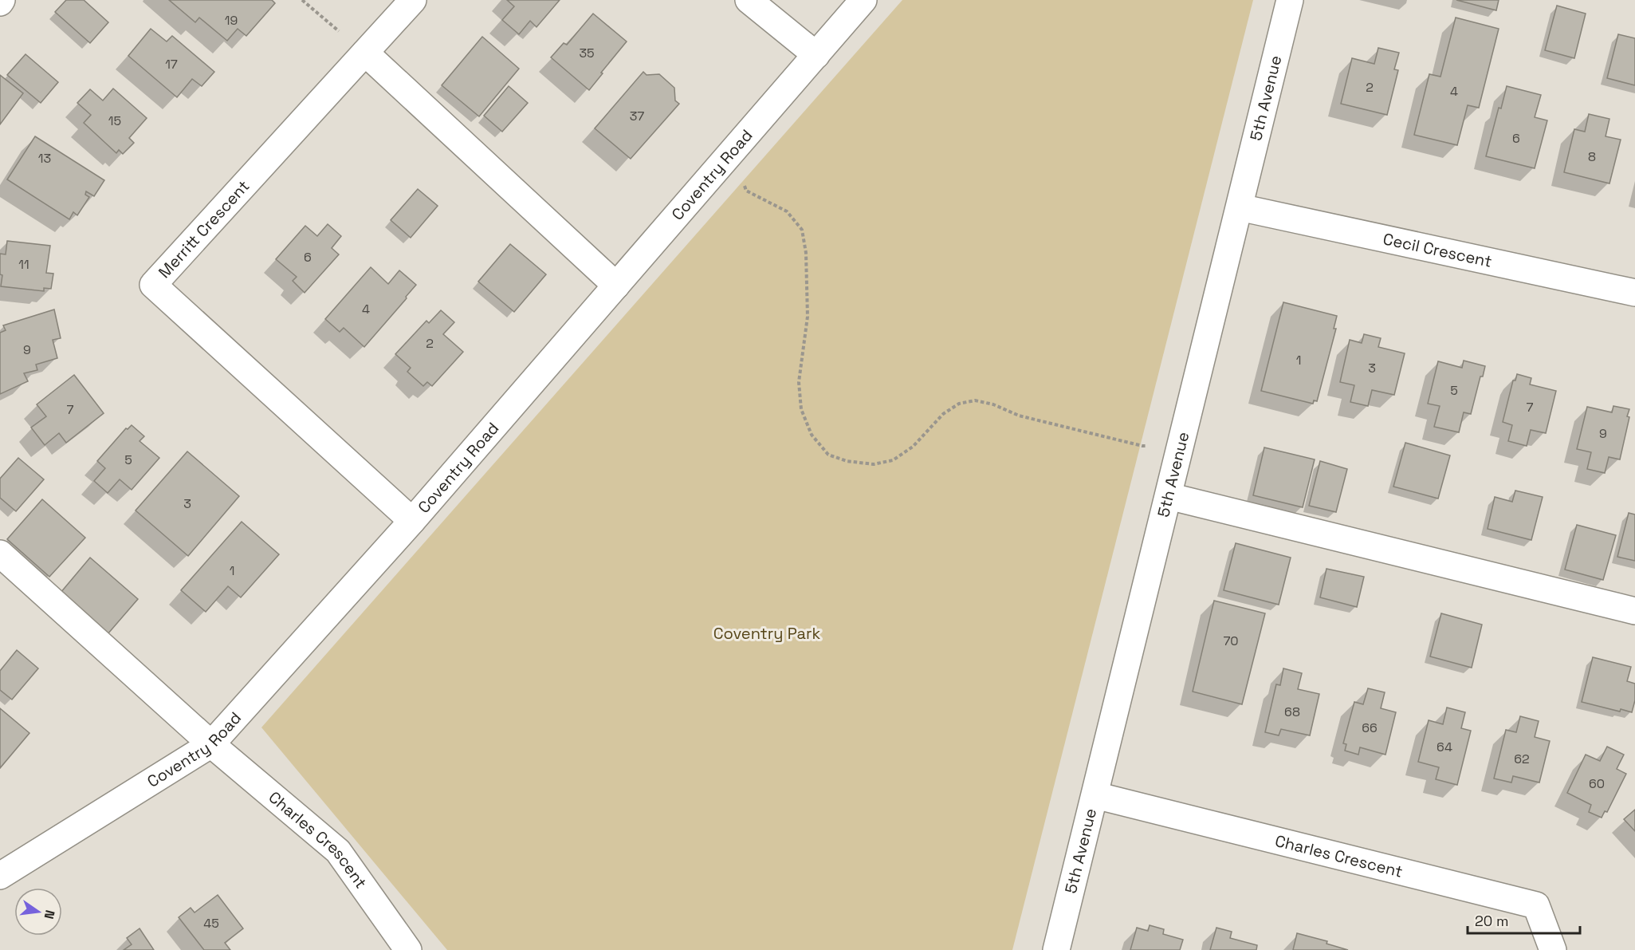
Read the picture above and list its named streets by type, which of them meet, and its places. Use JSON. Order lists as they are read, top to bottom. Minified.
{"streets":{"street":["5th Avenue","Coventry Road","Merritt Crescent","Cecil Crescent","Charles Crescent"]},"crossings":[["5th Avenue","Cecil Crescent"],["5th Avenue","Charles Crescent"],["Coventry Road","Merritt Crescent"],["Coventry Road","Charles Crescent"]],"parks":["Coventry Park"],"house_numbers":["19","35","17","2","4","37","15","6","8","13","6","11","4","2","9","1","3","5","7","7","9","5","3","1","70","68","66","64","62","60","45"],"scale_bar":"20 m","north":"right"}
